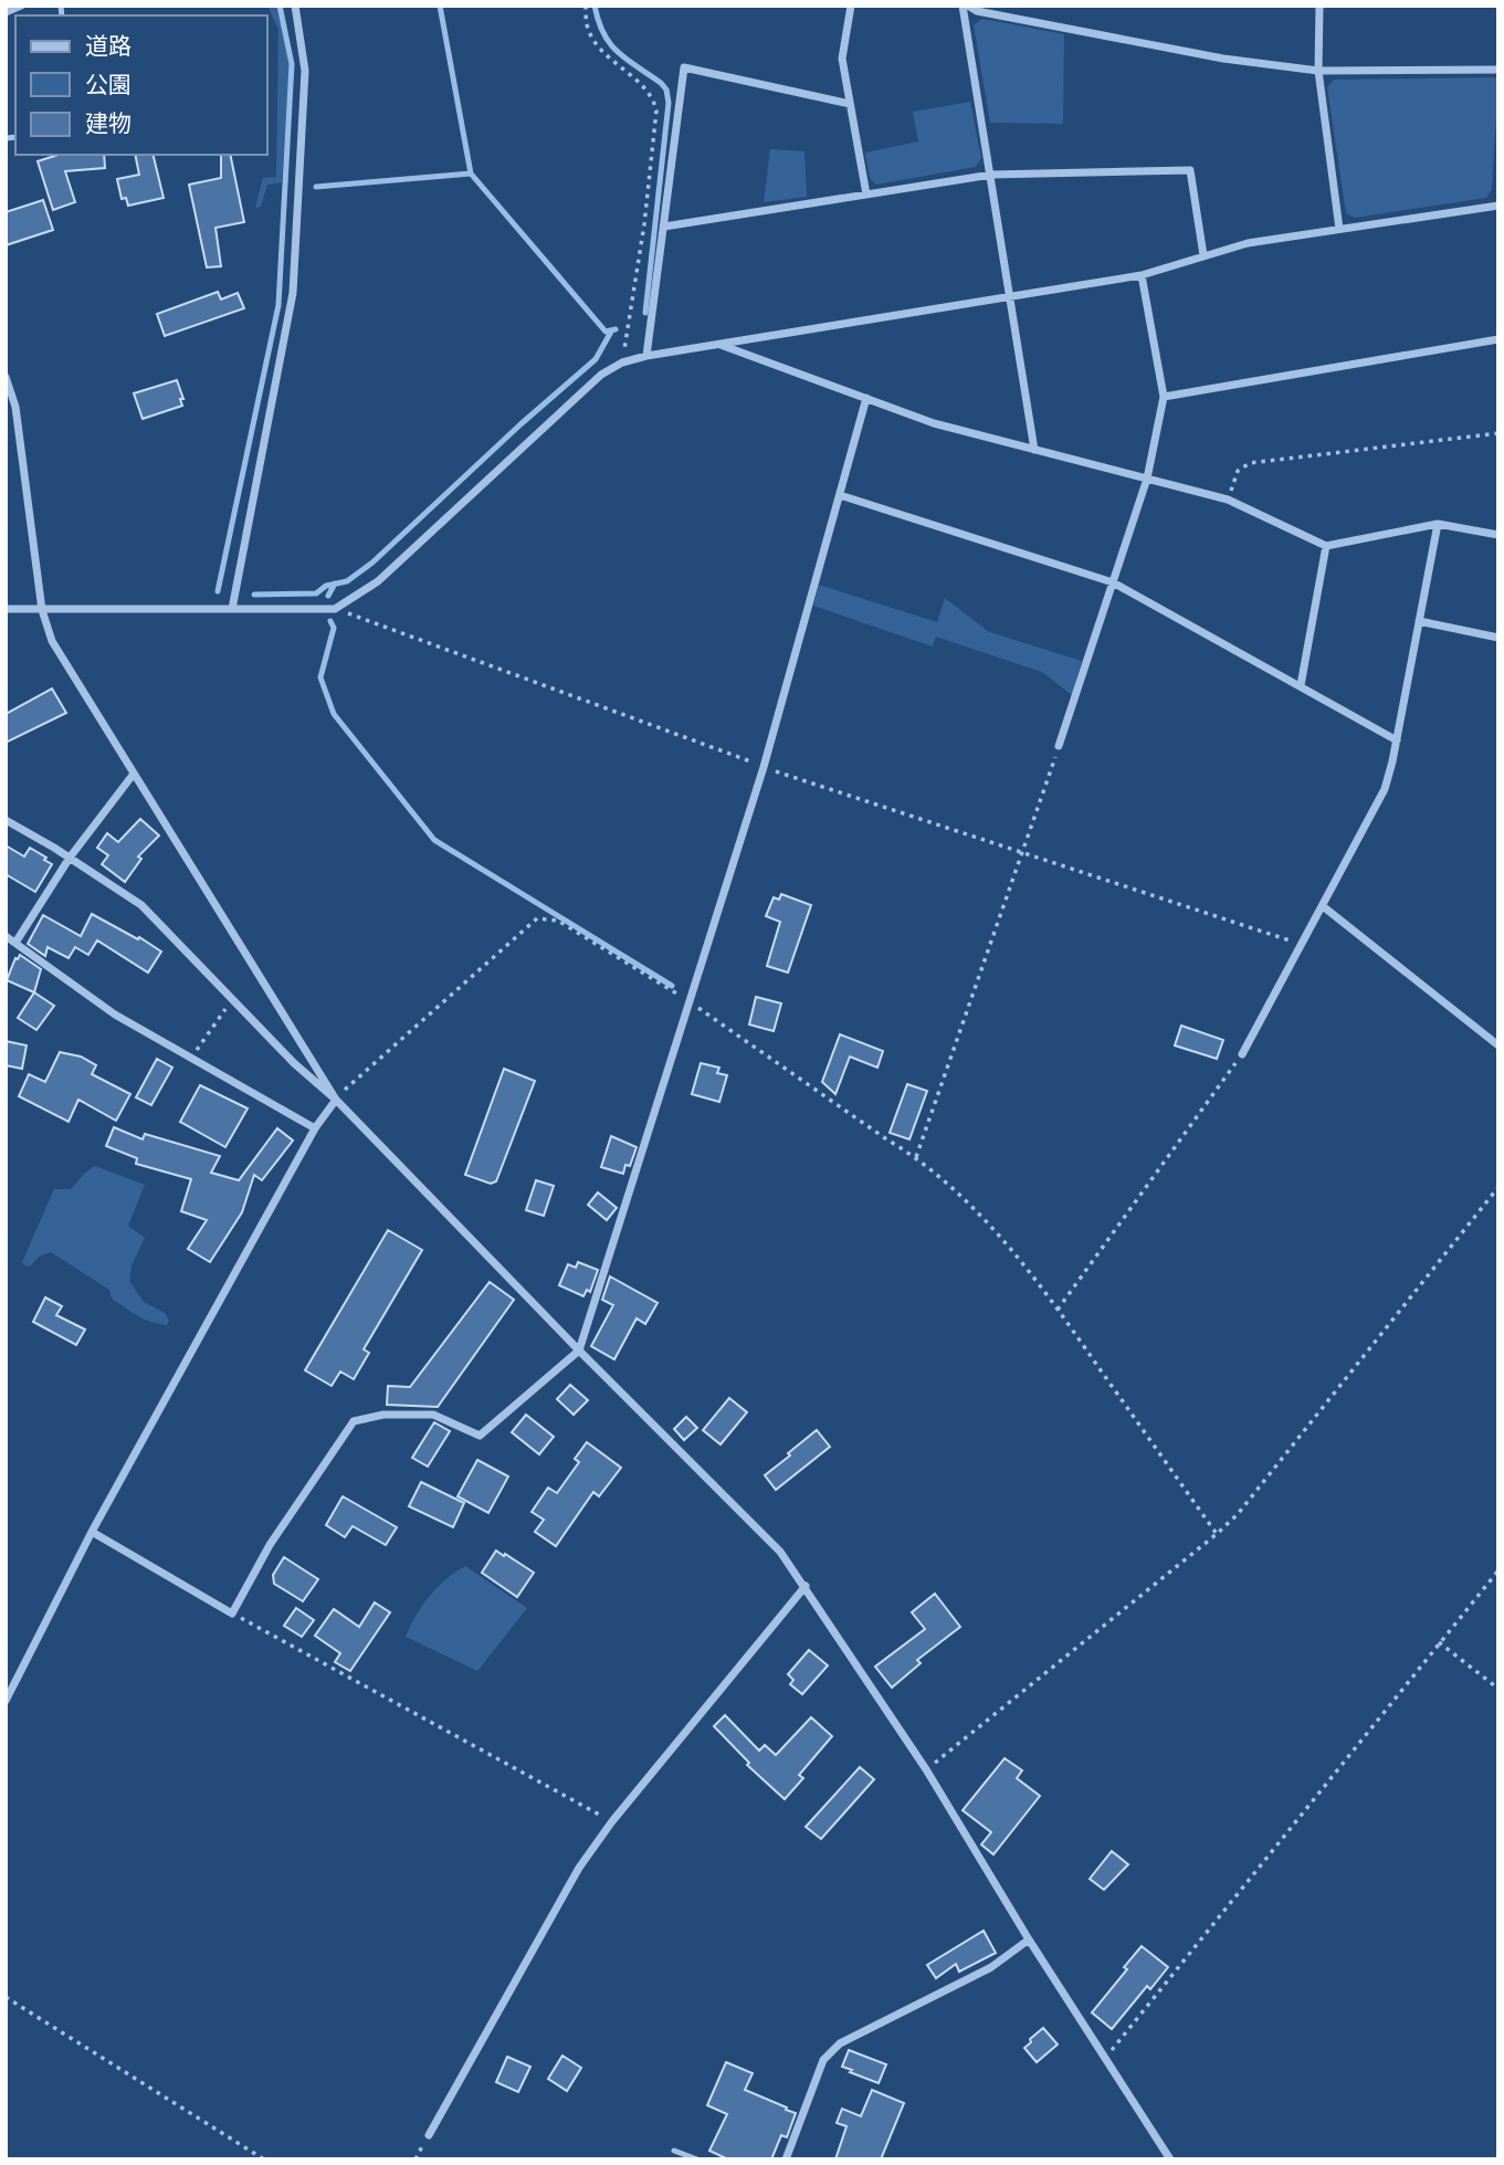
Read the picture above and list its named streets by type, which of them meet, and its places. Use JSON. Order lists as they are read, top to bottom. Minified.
{"legend":["道路","公園","建物"]}
